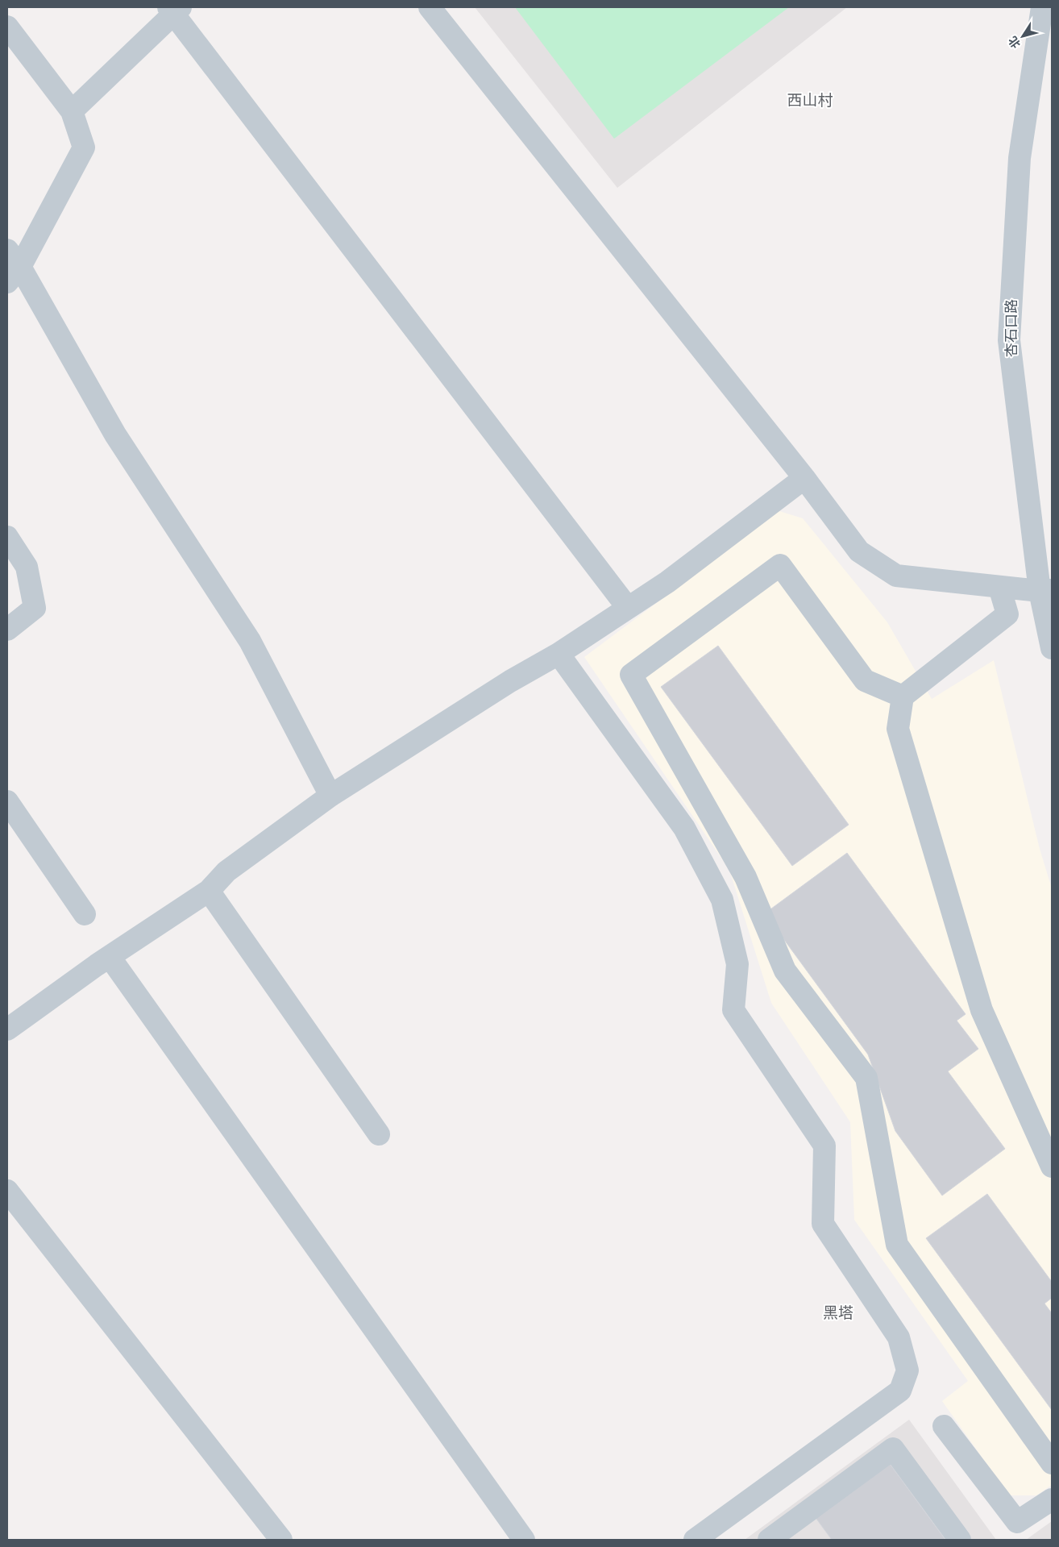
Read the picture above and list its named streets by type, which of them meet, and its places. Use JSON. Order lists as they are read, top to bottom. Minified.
{"streets":{"street":["杏石口路"]},"districts":["西山村","黑塔"],"north":"bottom left"}
